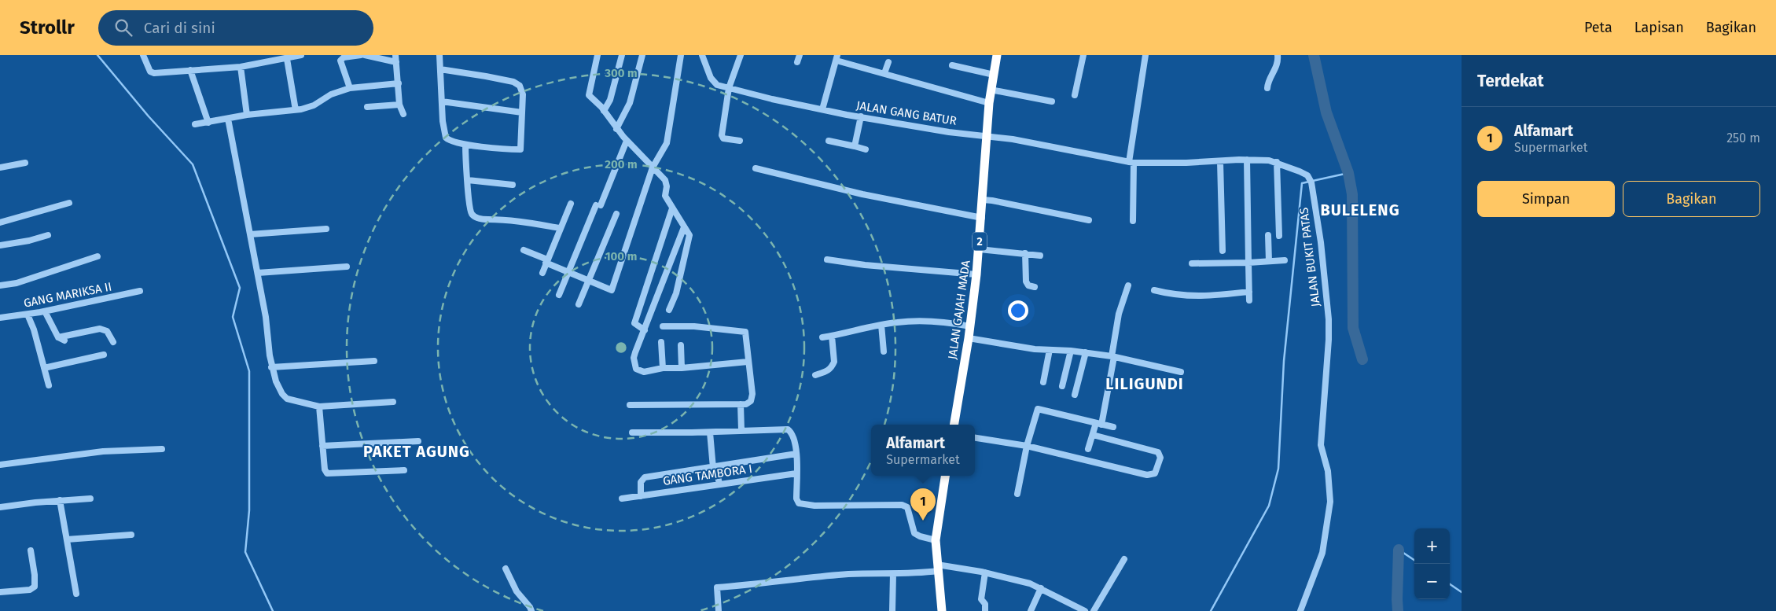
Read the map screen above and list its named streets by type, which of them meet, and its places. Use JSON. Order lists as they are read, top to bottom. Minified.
{"streets":{"highway":["2","JALAN GAJAH MADA"],"street":["JALAN GANG BATUR","JALAN BUKIT PATAS","GANG MARIKSA II","GANG TAMBORA I"]},"crossings":[["JALAN GANG BATUR","JALAN BUKIT PATAS"],["JALAN GANG BATUR","JALAN GAJAH MADA"],["JALAN BUKIT PATAS","JALAN GAJAH MADA"]],"districts":["BULELENG","LILIGUNDI","PAKET AGUNG"],"page":{"header":"Strollr","search":"Cari di sini","nav":["Peta","Lapisan","Bagikan"],"heading":"Terdekat","list":[{"mark":"1","name":"Alfamart","note":"Supermarket","value":"250 m"}],"buttons":["Simpan","Bagikan"],"popup":["Alfamart","Supermarket"],"pins":"1","map_buttons":["+","−"]},"rings":["300 m","200 m","100 m"]}
